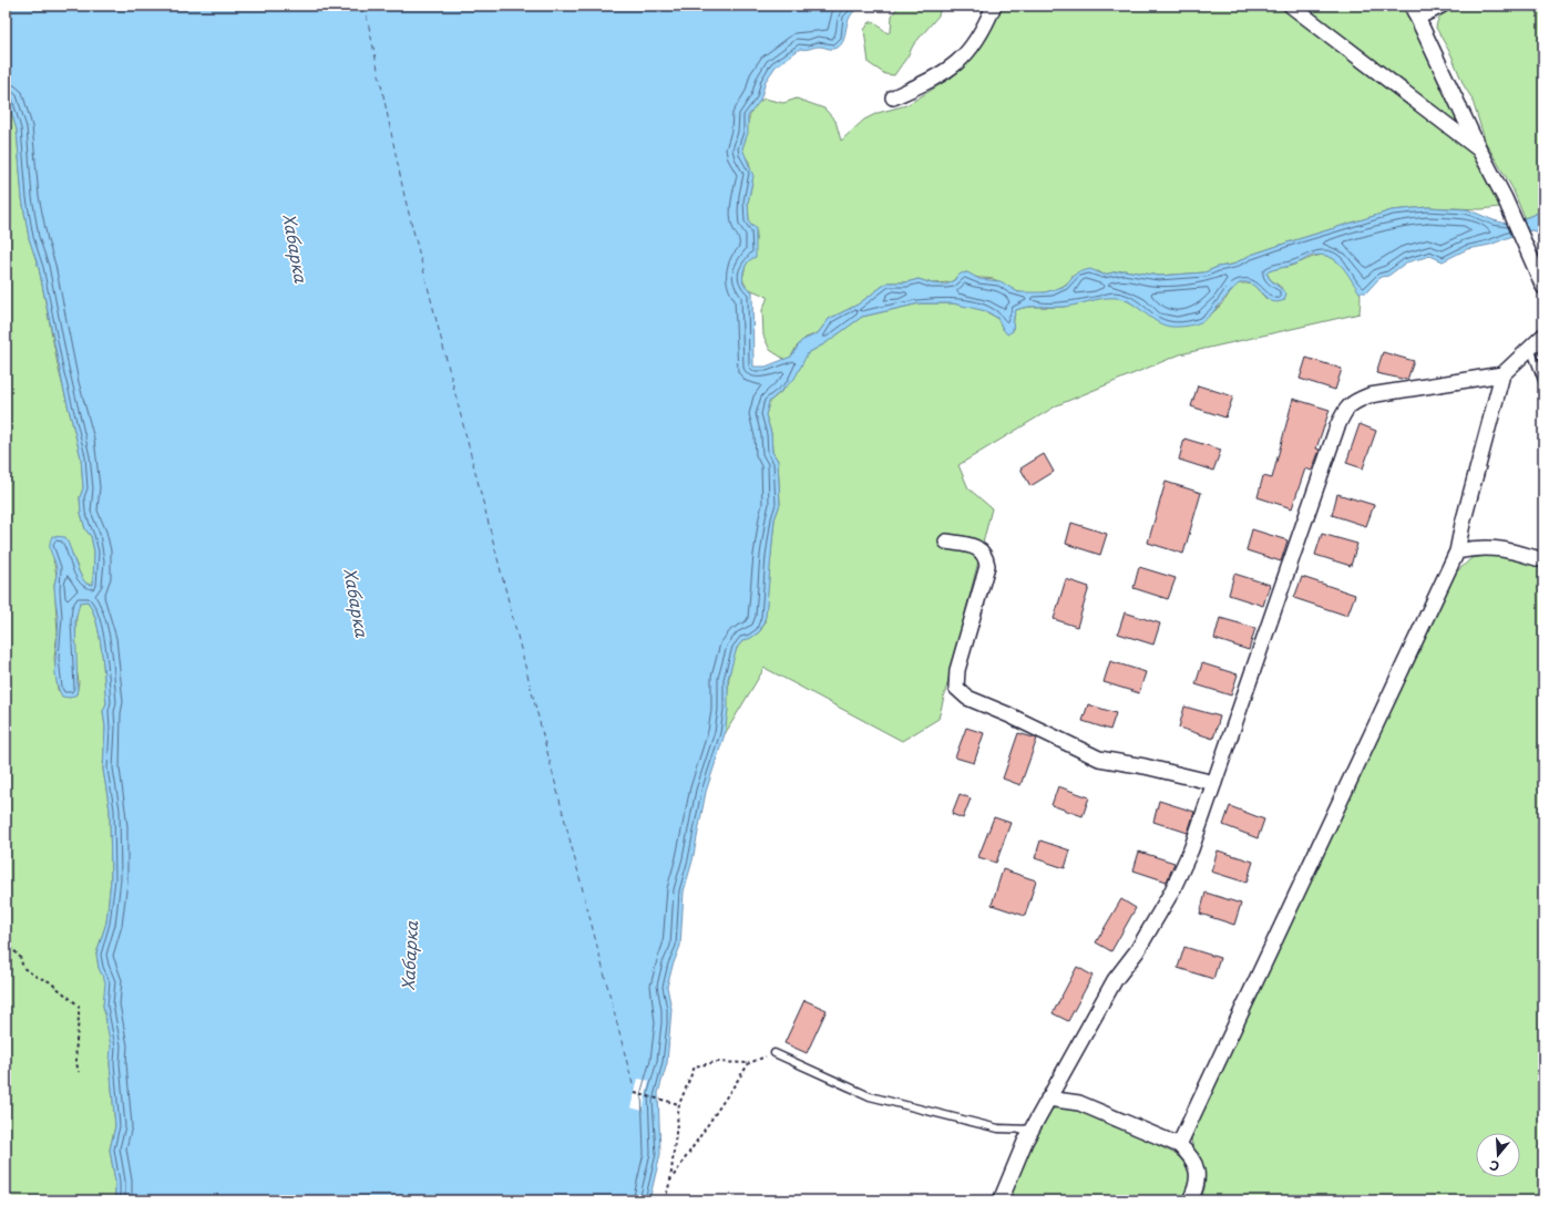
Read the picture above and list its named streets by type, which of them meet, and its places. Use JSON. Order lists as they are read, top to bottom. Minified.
{"water":["Хабарка"],"north":"bottom"}
